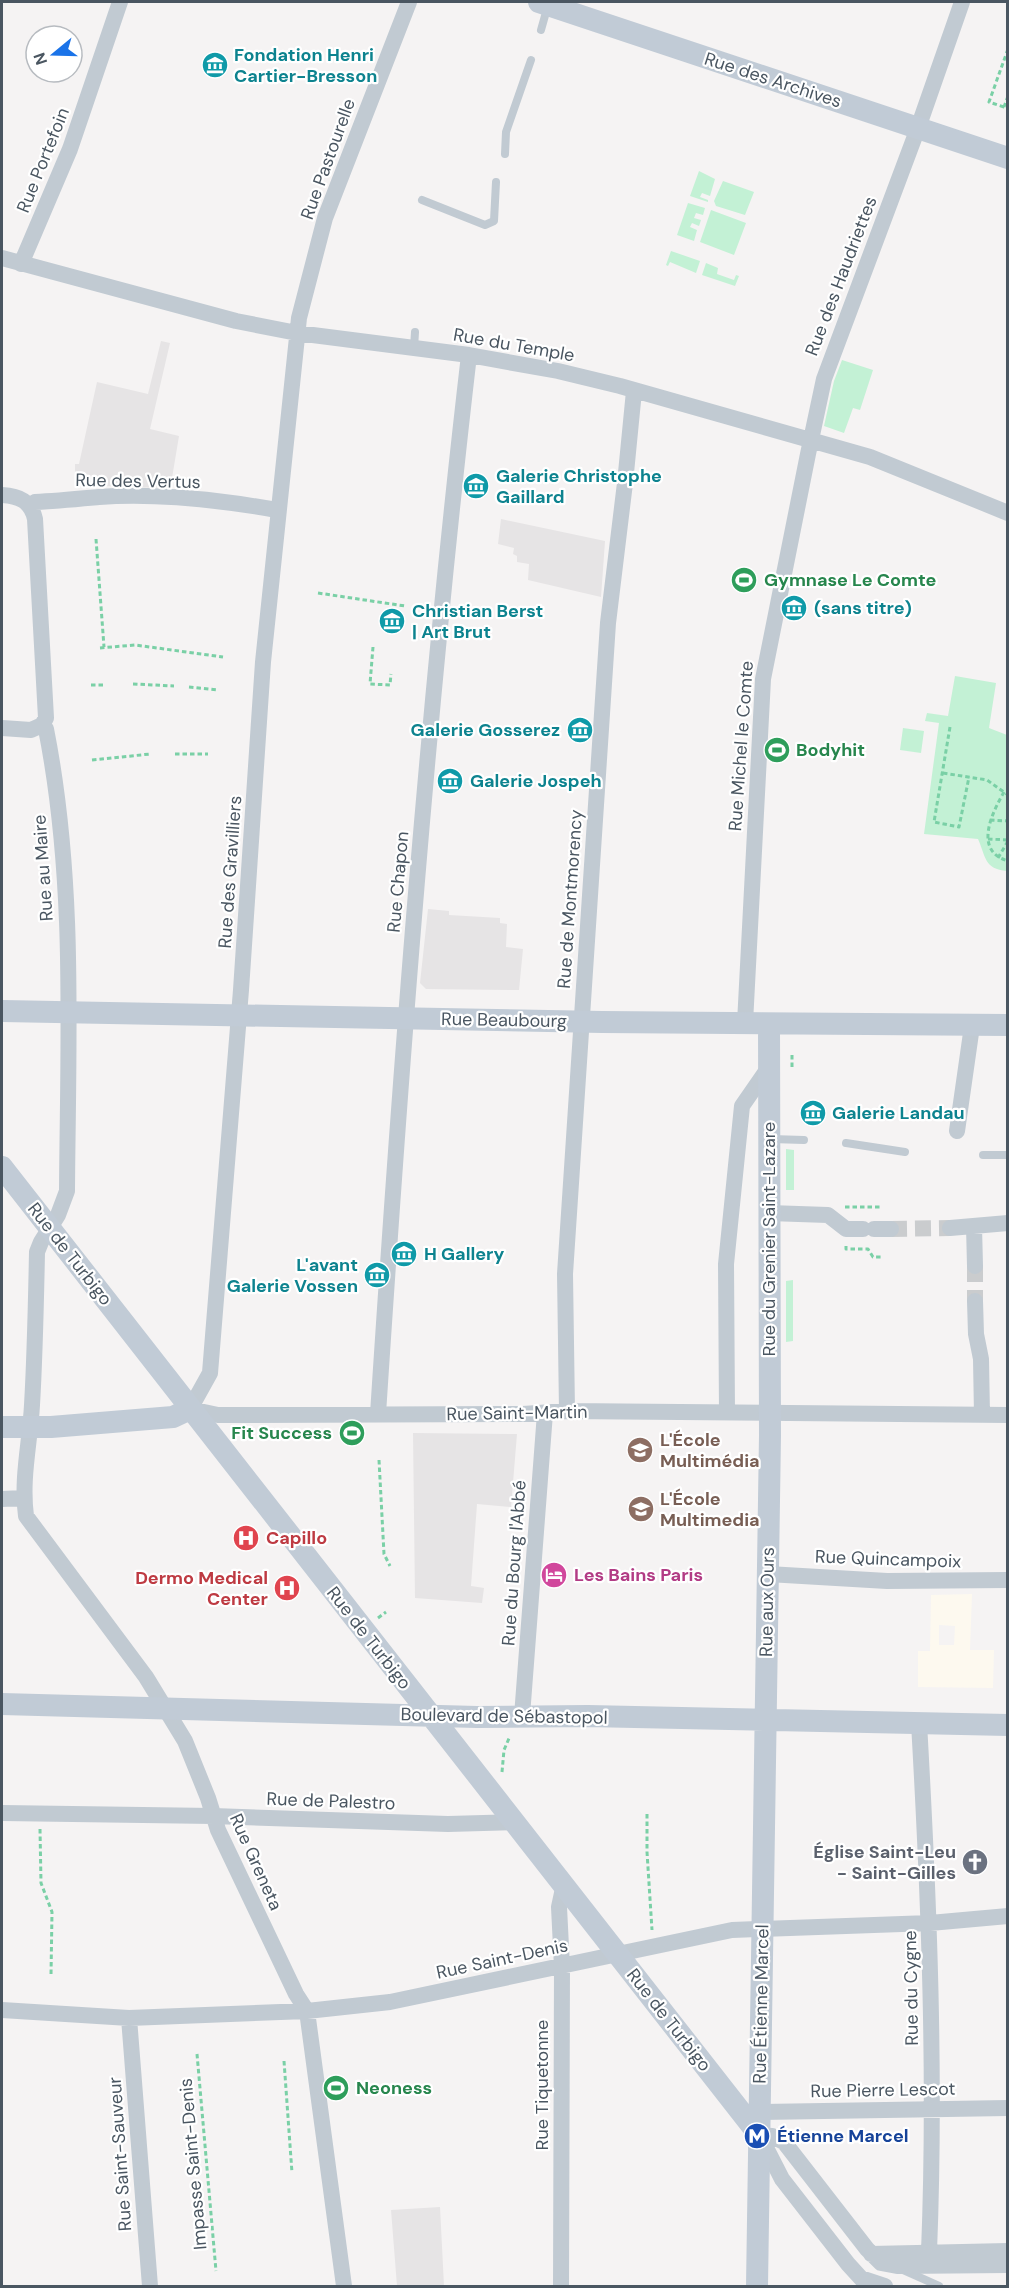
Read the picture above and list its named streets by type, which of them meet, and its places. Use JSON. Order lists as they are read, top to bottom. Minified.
{"streets":{"street":["Rue des Archives","Rue Pastourelle","Rue Portefoin","Rue des Haudriettes","Rue du Temple","Rue des Vertus","Rue Michel le Comte","Rue au Maire","Rue des Gravilliers","Rue Chapon","Rue de Montmorency","Rue Beaubourg","Rue du Grenier Saint-Lazare","Rue de Turbigo","Rue Saint-Martin","Rue Quincampoix","Rue du Bourg l'Abbé","Rue aux Ours","Boulevard de Sébastopol","Rue de Palestro","Rue Greneta","Rue Saint-Denis","Rue du Cygne","Rue Étienne Marcel","Rue Tiquetonne","Rue Pierre Lescot","Rue Saint-Sauveur"],"path":["Impasse Saint-Denis"]},"crossings":[["Rue des Archives","Rue des Haudriettes"],["Rue Pastourelle","Rue du Temple"],["Rue Pastourelle","Rue des Gravilliers"],["Rue Portefoin","Rue du Temple"],["Rue des Haudriettes","Rue du Temple"],["Rue des Haudriettes","Rue Michel le Comte"],["Rue du Temple","Rue Michel le Comte"],["Rue du Temple","Rue des Gravilliers"],["Rue du Temple","Rue Chapon"],["Rue du Temple","Rue de Montmorency"],["Rue des Vertus","Rue au Maire"],["Rue des Vertus","Rue des Gravilliers"],["Rue Michel le Comte","Rue Beaubourg"],["Rue au Maire","Rue Beaubourg"],["Rue au Maire","Rue de Turbigo"],["Rue au Maire","Rue Saint-Martin"],["Rue des Gravilliers","Rue Beaubourg"],["Rue des Gravilliers","Rue de Turbigo"],["Rue des Gravilliers","Rue Saint-Martin"],["Rue Chapon","Rue Beaubourg"],["Rue Chapon","Rue Saint-Martin"],["Rue de Montmorency","Rue Beaubourg"],["Rue de Montmorency","Rue Saint-Martin"],["Rue Beaubourg","Rue du Grenier Saint-Lazare"],["Rue du Grenier Saint-Lazare","Rue Saint-Martin"],["Rue du Grenier Saint-Lazare","Rue aux Ours"],["Rue de Turbigo","Rue Saint-Martin"],["Rue de Turbigo","Boulevard de Sébastopol"],["Rue de Turbigo","Rue de Palestro"],["Rue de Turbigo","Rue Saint-Denis"],["Rue de Turbigo","Rue Étienne Marcel"],["Rue de Turbigo","Rue Tiquetonne"],["Rue Saint-Martin","Rue du Bourg l'Abbé"],["Rue Saint-Martin","Rue aux Ours"],["Rue Quincampoix","Rue aux Ours"],["Rue du Bourg l'Abbé","Boulevard de Sébastopol"],["Rue aux Ours","Boulevard de Sébastopol"],["Rue aux Ours","Rue Étienne Marcel"],["Boulevard de Sébastopol","Rue Greneta"],["Boulevard de Sébastopol","Rue du Cygne"],["Boulevard de Sébastopol","Rue Étienne Marcel"],["Rue de Palestro","Rue Greneta"],["Rue Greneta","Rue Saint-Denis"],["Rue Saint-Denis","Rue du Cygne"],["Rue Saint-Denis","Rue Étienne Marcel"],["Rue Saint-Denis","Rue Tiquetonne"],["Rue Saint-Denis","Rue Saint-Sauveur"],["Rue du Cygne","Rue Pierre Lescot"],["Rue Étienne Marcel","Rue Pierre Lescot"]],"places":{"museum":["Fondation Henri Cartier-Bresson","Galerie Christophe Gaillard","(sans titre)","Christian Berst | Art Brut","Galerie Gosserez","Galerie Jospeh","Galerie Landau","H Gallery","L'avant Galerie Vossen"],"sports":["Gymnase Le Comte","Bodyhit","Fit Success","Neoness"],"school or university":["L'École Multimédia","L'École Multimedia"],"hospital":["Capillo","Dermo Medical Center"],"hotel":["Les Bains Paris"],"church":["Église Saint-Leu - Saint-Gilles"],"metro station":["Étienne Marcel"]},"north":"left"}
